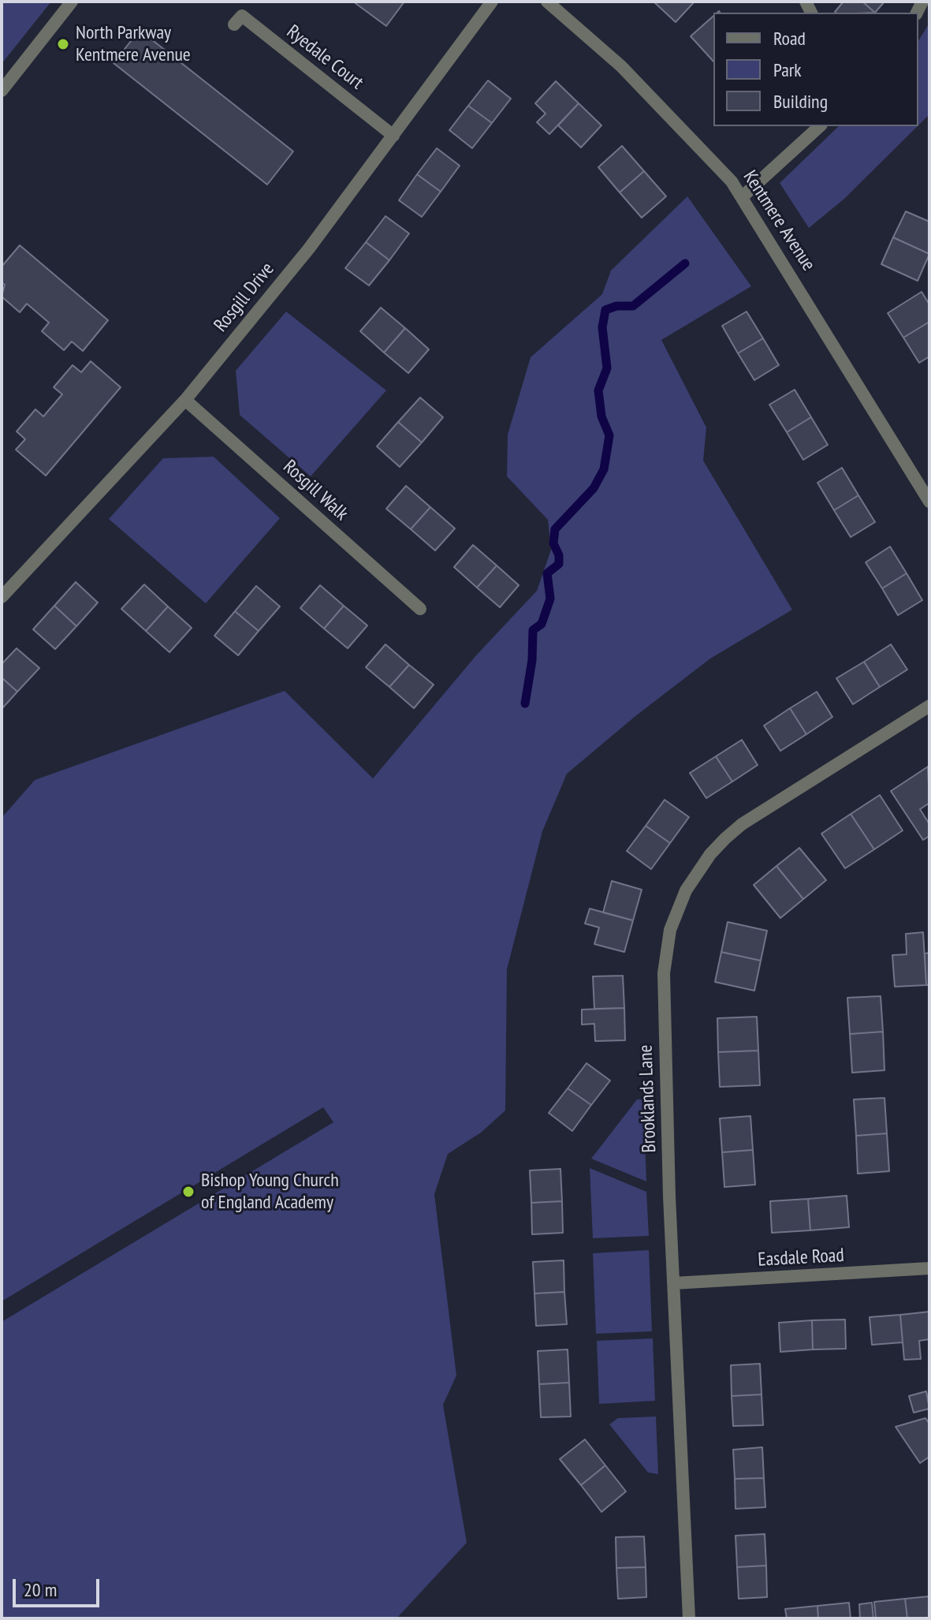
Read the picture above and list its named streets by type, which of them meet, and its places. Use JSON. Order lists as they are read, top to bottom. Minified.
{"streets":{"street":["Ryedale Court","Kentmere Avenue","Rosgill Drive","Rosgill Walk","Brooklands Lane","Easdale Road"]},"crossings":[["Ryedale Court","Rosgill Drive"],["Rosgill Drive","Rosgill Walk"],["Brooklands Lane","Easdale Road"]],"places":["North Parkway Kentmere Avenue","Bishop Young Church of England Academy"],"legend":["Road","Park","Building"],"scale_bar":"20 m"}
